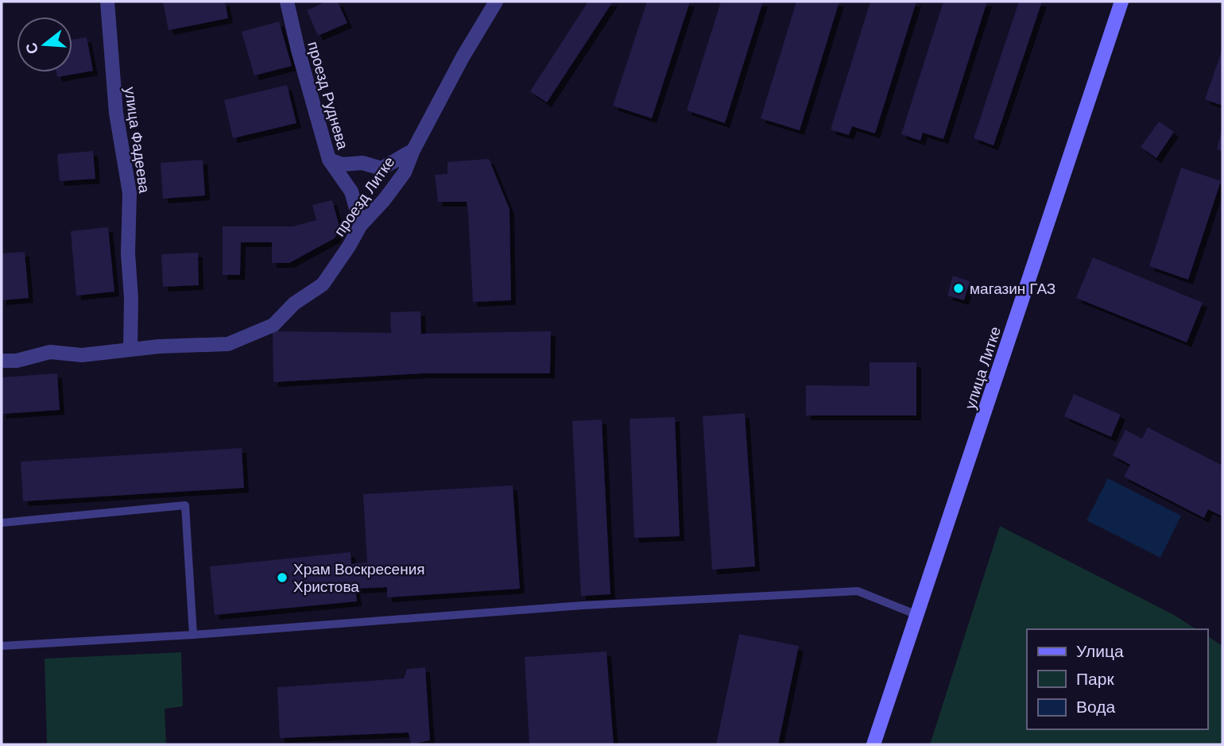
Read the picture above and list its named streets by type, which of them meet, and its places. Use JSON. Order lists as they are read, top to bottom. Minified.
{"streets":{"main road":["улица Литке"],"street":["проезд Руднева","улица Фадеева","проезд Литке"]},"crossings":[["проезд Руднева","проезд Литке"],["улица Фадеева","проезд Литке"]],"places":["магазин ГАЗ","Храм Воскресения Христова"],"legend":["Улица","Парк","Вода"],"north":"left"}
